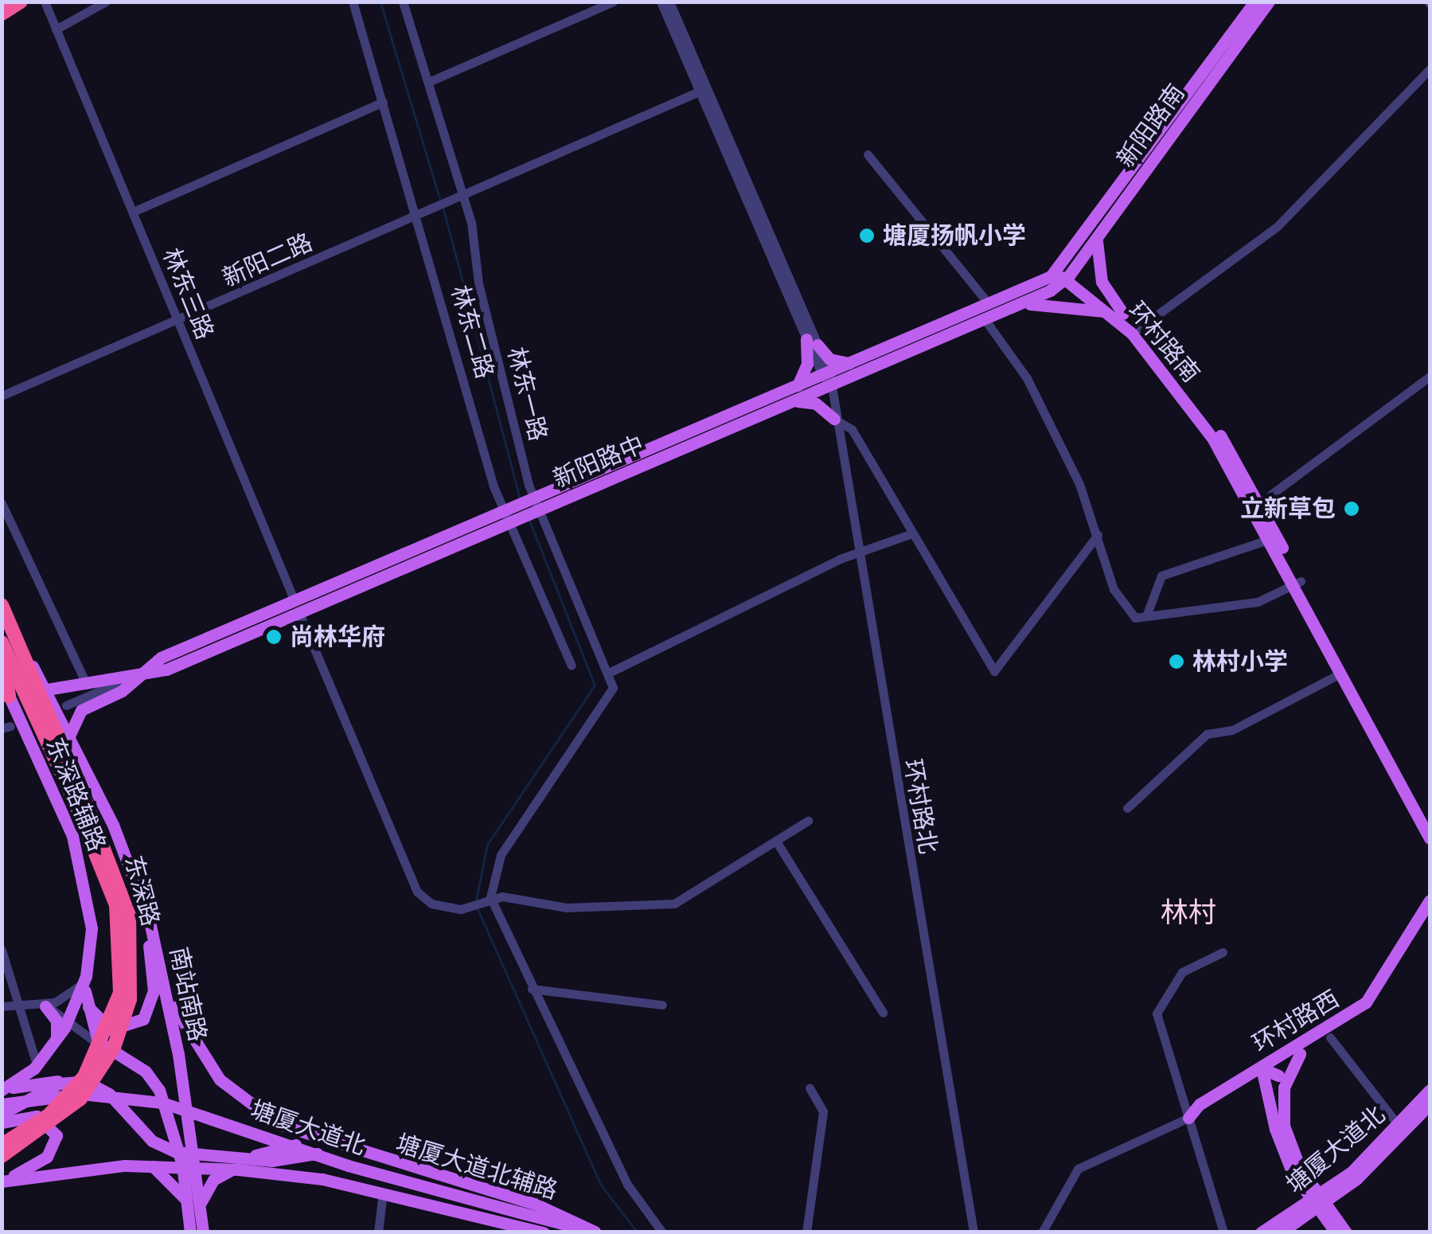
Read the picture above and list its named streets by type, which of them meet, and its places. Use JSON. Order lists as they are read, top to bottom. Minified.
{"streets":{"highway":["东深路"],"main road":["新阳路南","环村路南","新阳路中","东深路辅路","南站南路","环村路西","塘厦大道北","塘厦大道北辅路"],"street":["新阳二路","林东三路","林东二路","林东一路","环村路北"]},"crossings":[["新阳路南","环村路南"],["新阳路南","新阳路中"],["新阳二路","林东三路"],["新阳二路","林东二路"],["新阳二路","林东一路"],["林东三路","新阳路中"],["林东二路","新阳路中"],["环村路南","新阳路中"],["林东一路","新阳路中"],["新阳路中","环村路北"],["东深路","南站南路"],["南站南路","塘厦大道北辅路"],["塘厦大道北","塘厦大道北辅路"]],"districts":["林村"],"places":["塘厦扬帆小学","立新草包","尚林华府","林村小学"]}
